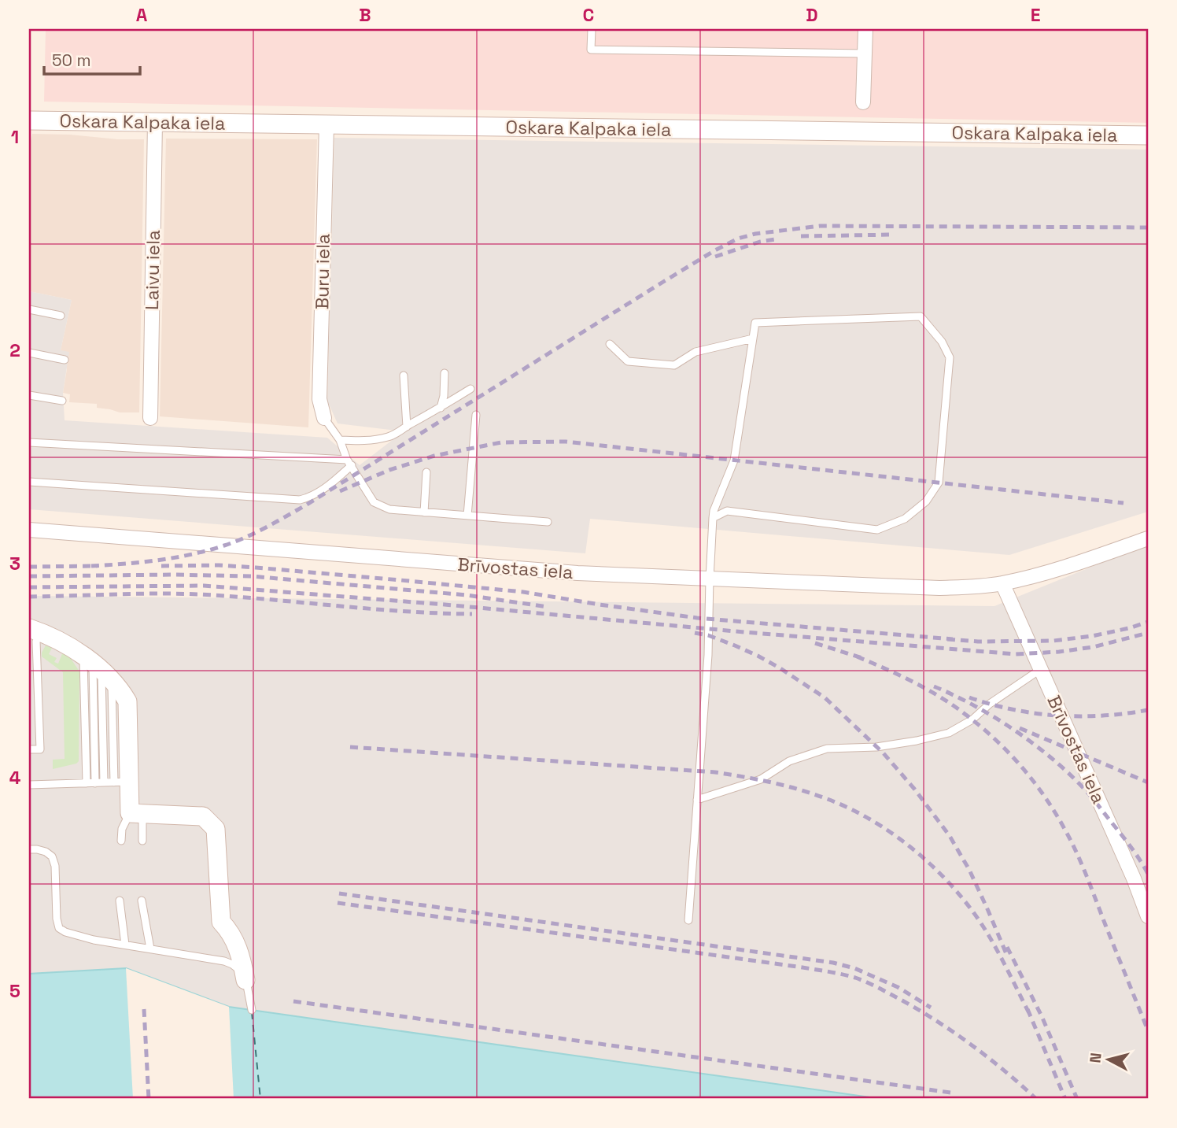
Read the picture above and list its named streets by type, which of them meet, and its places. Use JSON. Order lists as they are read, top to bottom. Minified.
{"streets":{"main road":["Oskara Kalpaka iela"],"street":["Laivu iela","Buru iela","Brīvostas iela"]},"crossings":[["Oskara Kalpaka iela","Laivu iela"],["Oskara Kalpaka iela","Buru iela"]],"scale_bar":"50 m","north":"left","grid":{"columns":["A","B","C","D","E"],"rows":["1","2","3","4","5"]}}
